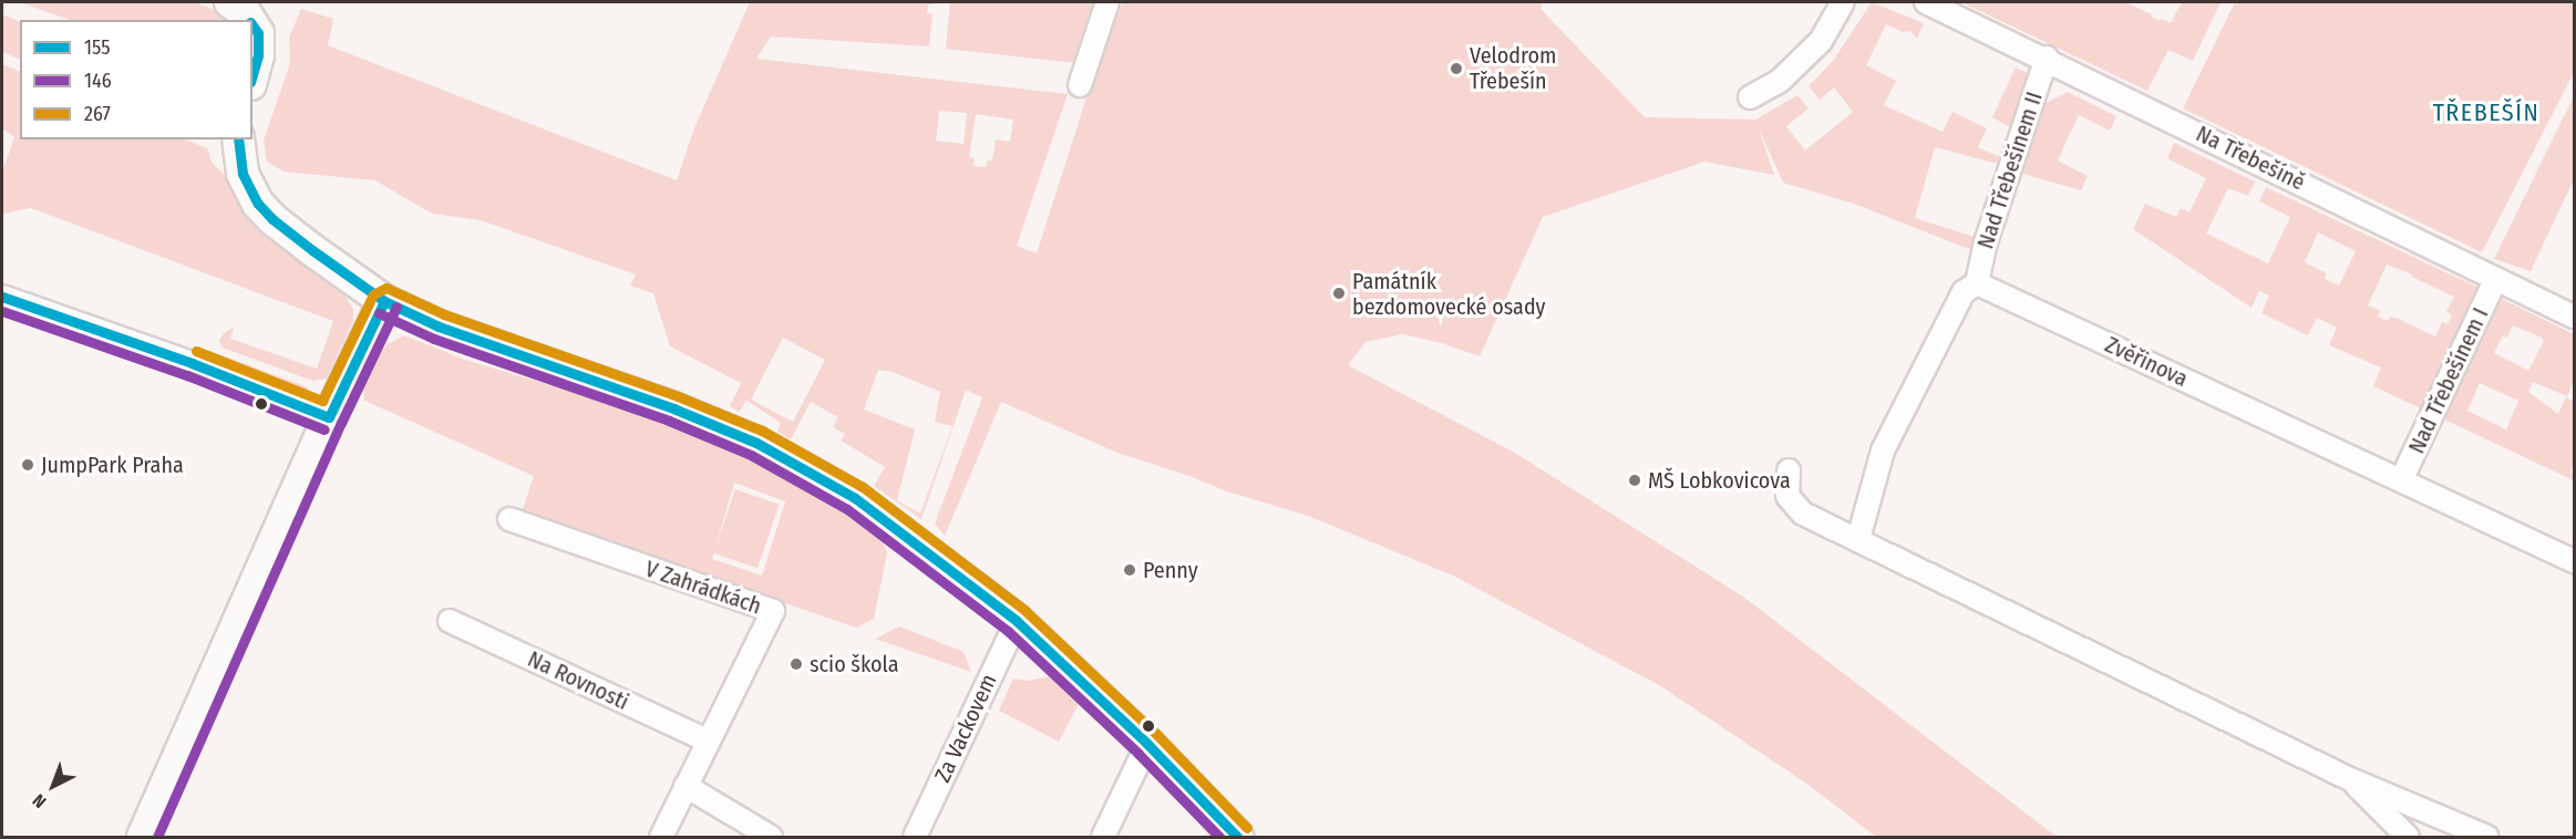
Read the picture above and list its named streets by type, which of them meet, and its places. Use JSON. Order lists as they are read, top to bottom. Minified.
{"streets":{"street":["Na Třebešíně","Nad Třebešínem II","Zvěřinova","Nad Třebešínem I","V Zahrádkách","Na Rovnosti","Za Vackovem"]},"crossings":[["Na Třebešíně","Nad Třebešínem II"],["Na Třebešíně","Nad Třebešínem I"],["Nad Třebešínem II","Zvěřinova"],["Zvěřinova","Nad Třebešínem I"],["V Zahrádkách","Na Rovnosti"]],"districts":["TŘEBEŠÍN"],"places":["Velodrom Třebešín","Památník bezdomovecké osady","JumpPark Praha","MŠ Lobkovicova","Penny","scio škola"],"lines":["transit line 155","transit line 267","transit line 146"],"legend":["155","146","267"],"north":"bottom left"}
